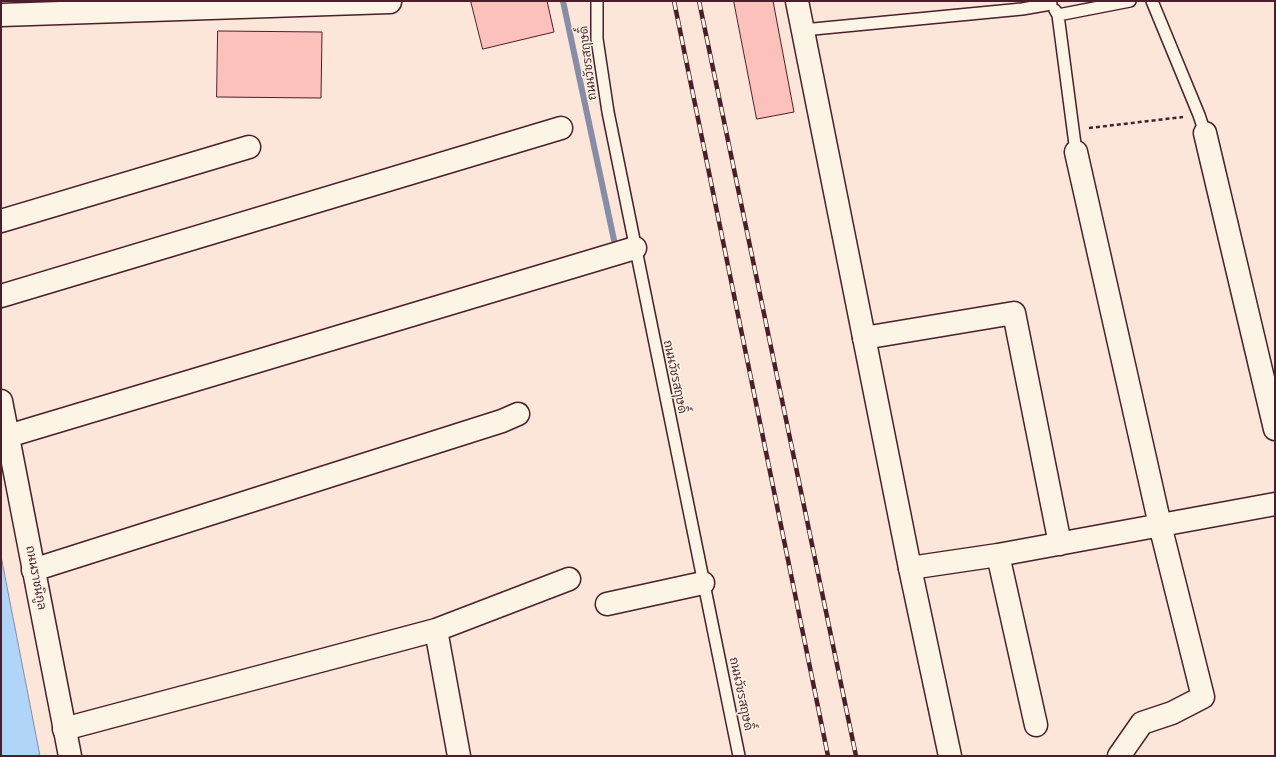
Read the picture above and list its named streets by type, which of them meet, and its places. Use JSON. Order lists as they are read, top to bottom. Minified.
{"streets":{"street":["ถนนราชนิกูล"],"lane":["ถนนวัชรสฤษดิ์"]}}
